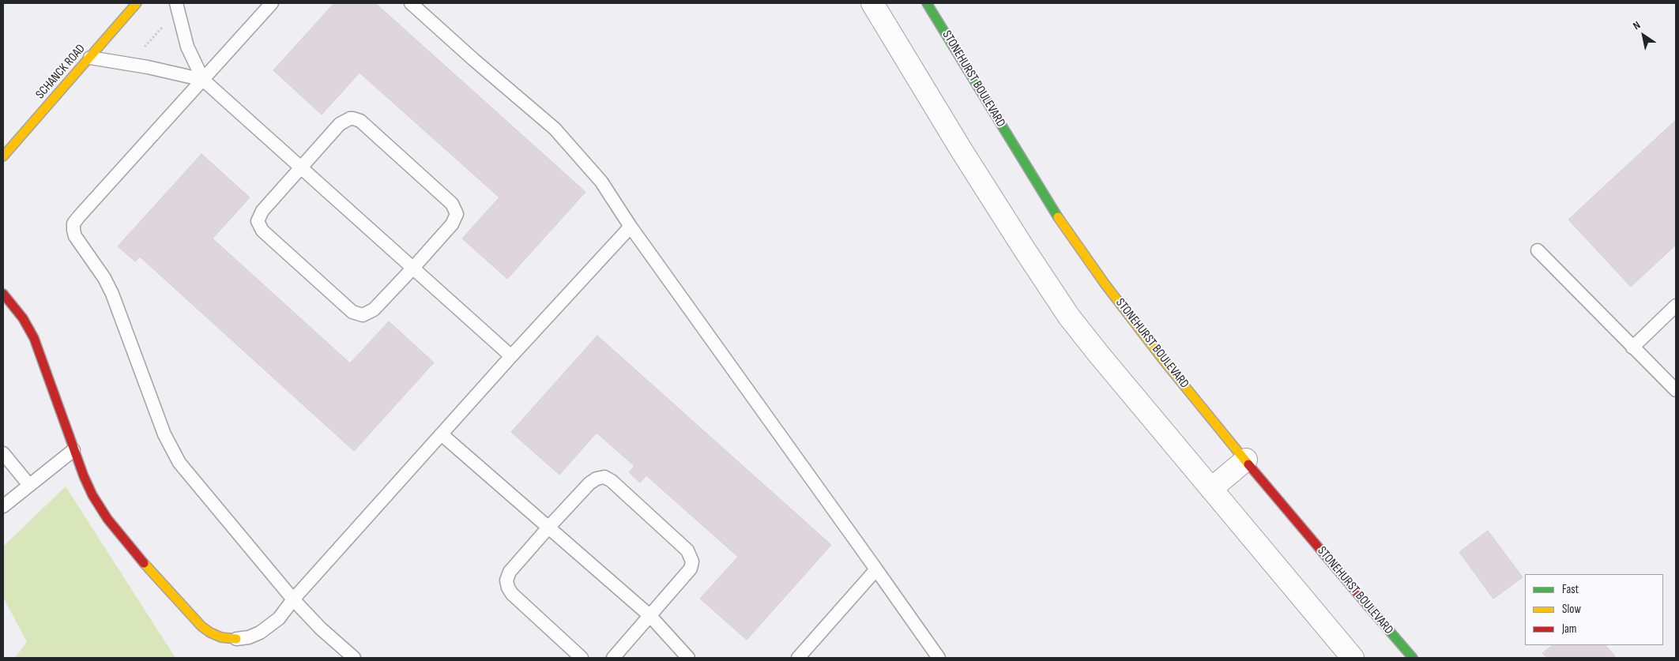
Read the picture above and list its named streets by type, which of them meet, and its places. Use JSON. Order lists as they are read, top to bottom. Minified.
{"streets":{"street":["SCHANCK ROAD","STONEHURST BOULEVARD"]},"legend":["Fast","Slow","Jam"],"north":"top left"}
